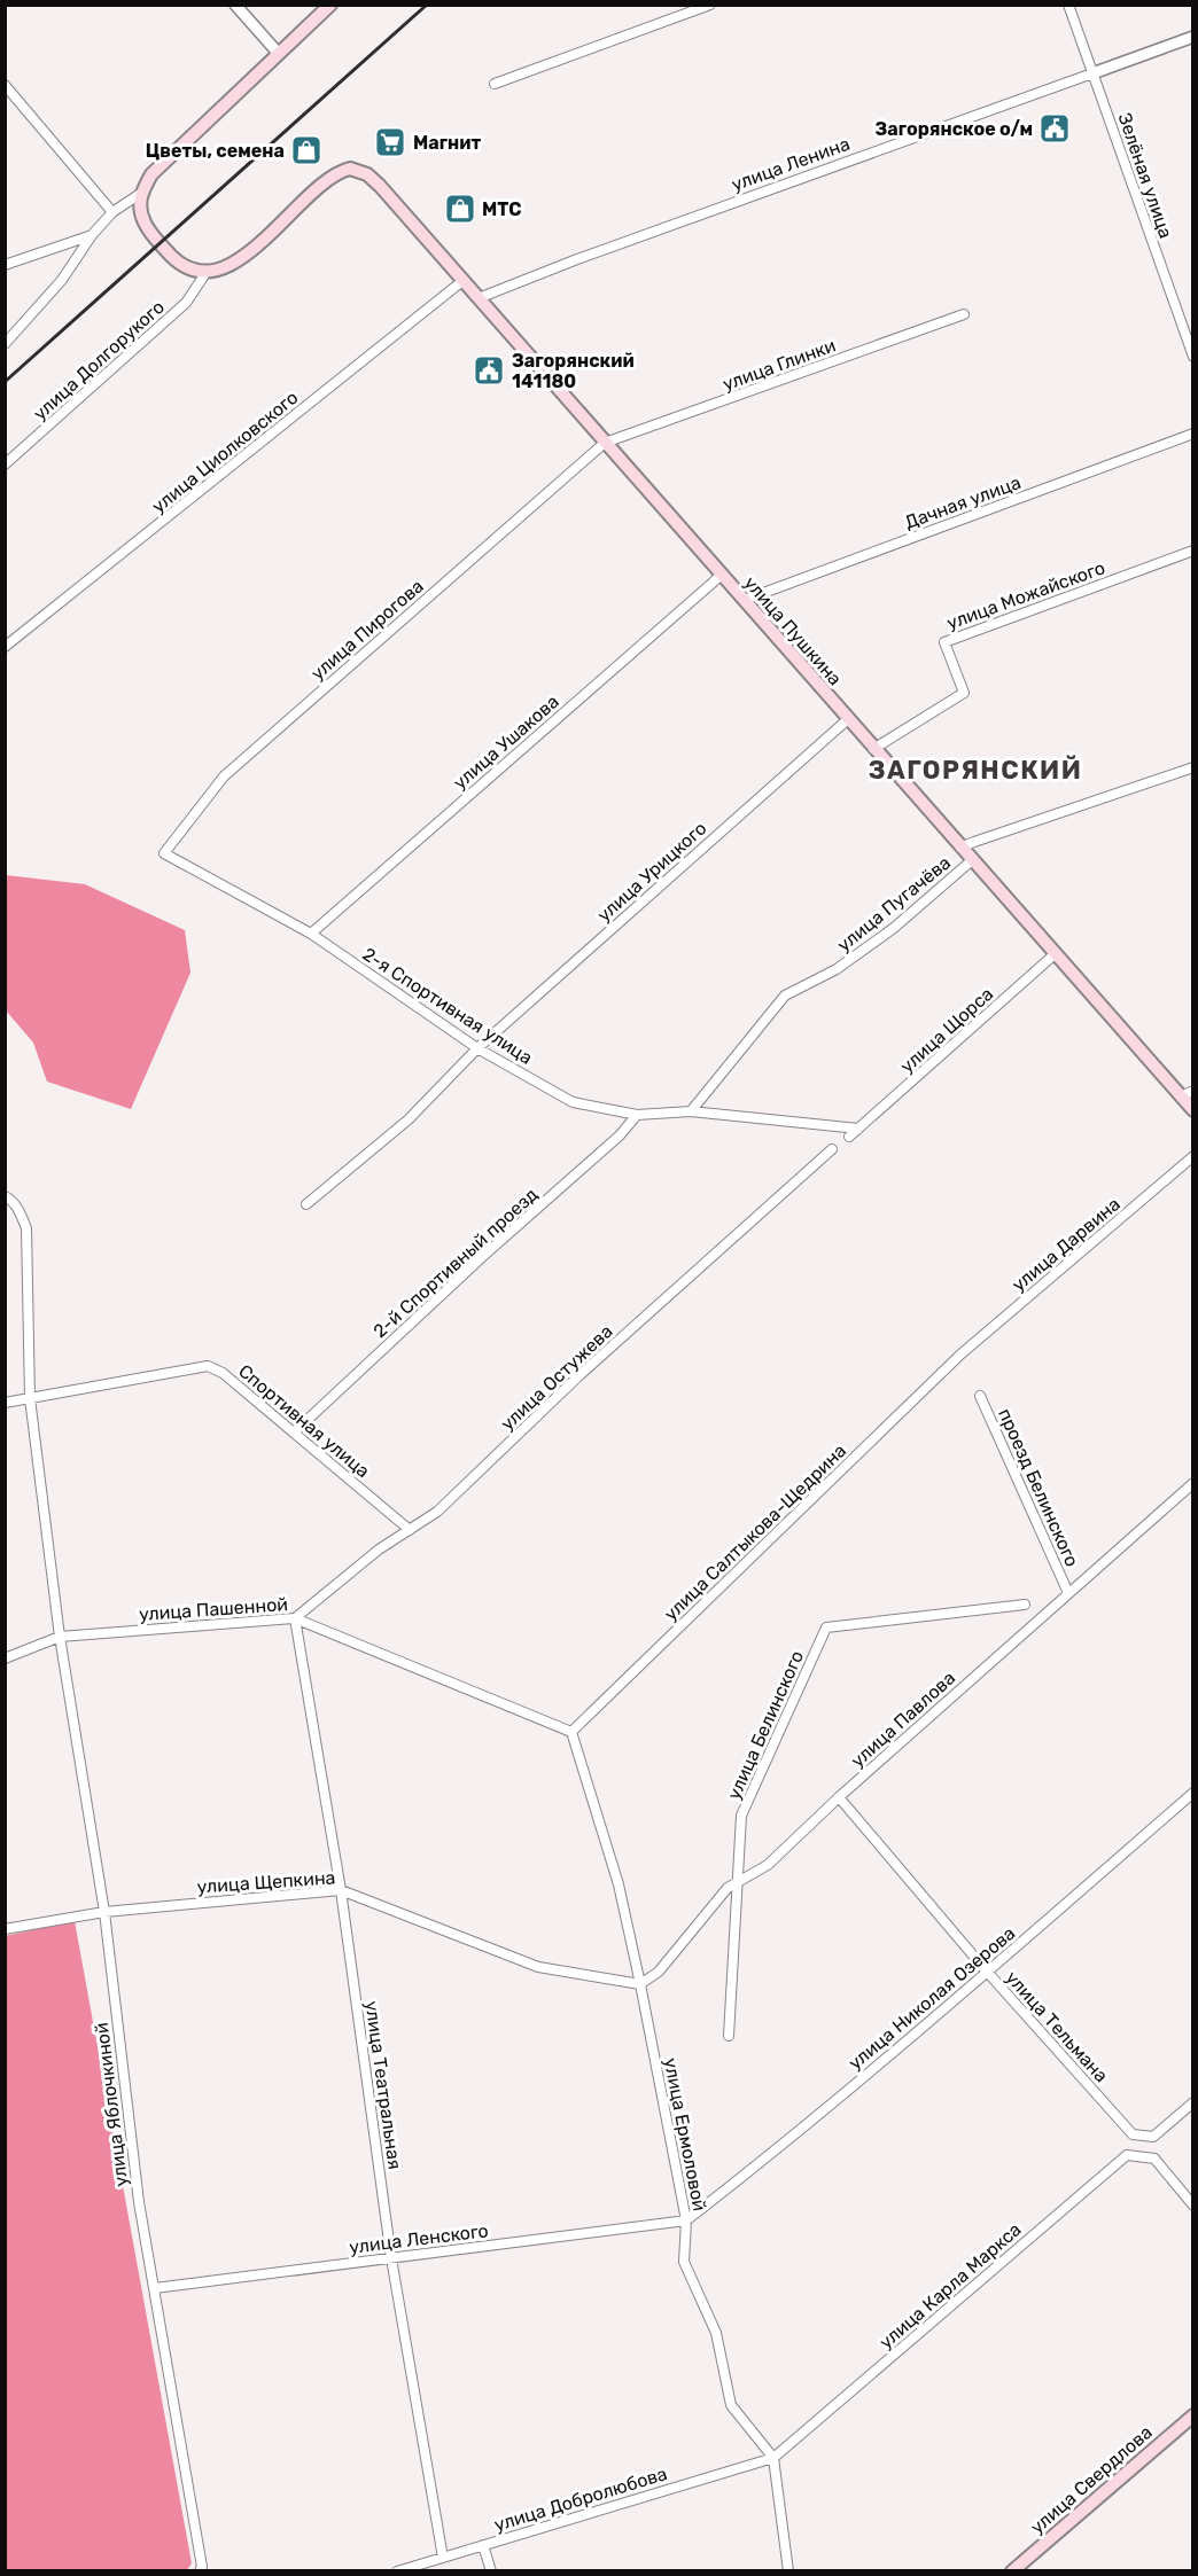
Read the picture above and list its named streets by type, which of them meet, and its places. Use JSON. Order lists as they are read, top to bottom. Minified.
{"streets":{"main road":["улица Пушкина","улица Свердлова"],"street":["улица Ленина","Зелёная улица","улица Долгорукого","улица Глинки","улица Циолковского","Дачная улица","улица Можайского","улица Пирогова","улица Ушакова","улица Урицкого","улица Пугачёва","2-я Спортивная улица","улица Щорса","улица Дарвина","2-й Спортивный проезд","улица Остужева","Спортивная улица","проезд Белинского","улица Салтыкова-Щедрина","улица Пашенной","улица Павлова","улица Белинского","улица Щепкина","улица Николая Озерова","улица Тельмана","улица Театральная","улица Яблочкиной","улица Ермоловой","улица Ленского","улица Карла Маркса","улица Добролюбова"]},"crossings":[["улица Ленина","Зелёная улица"],["улица Ленина","улица Пушкина"],["улица Долгорукого","улица Пушкина"],["улица Глинки","улица Пирогова"],["улица Глинки","улица Пушкина"],["улица Циолковского","улица Пушкина"],["Дачная улица","улица Пушкина"],["улица Можайского","улица Пушкина"],["улица Пирогова","улица Пушкина"],["улица Пирогова","2-я Спортивная улица"],["улица Пушкина","улица Ушакова"],["улица Пушкина","улица Урицкого"],["улица Пушкина","улица Пугачёва"],["улица Пушкина","улица Щорса"],["улица Ушакова","2-я Спортивная улица"],["улица Урицкого","2-я Спортивная улица"],["улица Пугачёва","2-я Спортивная улица"],["2-я Спортивная улица","улица Щорса"],["2-я Спортивная улица","2-й Спортивный проезд"],["улица Дарвина","улица Салтыкова-Щедрина"],["2-й Спортивный проезд","Спортивная улица"],["улица Остужева","Спортивная улица"],["улица Остужева","улица Пашенной"],["улица Остужева","улица Театральная"],["Спортивная улица","улица Яблочкиной"],["проезд Белинского","улица Павлова"],["улица Салтыкова-Щедрина","улица Пашенной"],["улица Салтыкова-Щедрина","улица Ермоловой"],["улица Пашенной","улица Театральная"],["улица Пашенной","улица Яблочкиной"],["улица Пашенной","улица Ермоловой"],["улица Павлова","улица Белинского"],["улица Павлова","улица Щепкина"],["улица Павлова","улица Тельмана"],["улица Павлова","улица Ермоловой"],["улица Щепкина","улица Театральная"],["улица Щепкина","улица Яблочкиной"],["улица Щепкина","улица Ермоловой"],["улица Николая Озерова","улица Тельмана"],["улица Николая Озерова","улица Ермоловой"],["улица Николая Озерова","улица Ленского"],["улица Театральная","улица Ленского"],["улица Театральная","улица Добролюбова"],["улица Яблочкиной","улица Ленского"],["улица Ермоловой","улица Ленского"],["улица Ермоловой","улица Карла Маркса"],["улица Ермоловой","улица Добролюбова"],["улица Карла Маркса","улица Добролюбова"]],"districts":["ЗАГОРЯНСКИЙ"],"places":{"public building":["Загорянское о/м","Загорянский 141180"],"supermarket":["Магнит"],"shop":["Цветы, семена","МТС"]}}
